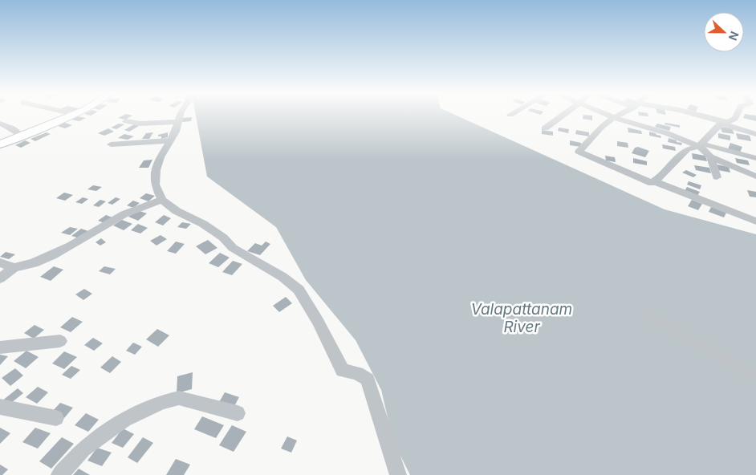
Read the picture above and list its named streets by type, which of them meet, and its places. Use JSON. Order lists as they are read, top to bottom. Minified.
{"water":["Valapattanam River"],"north":"right"}
